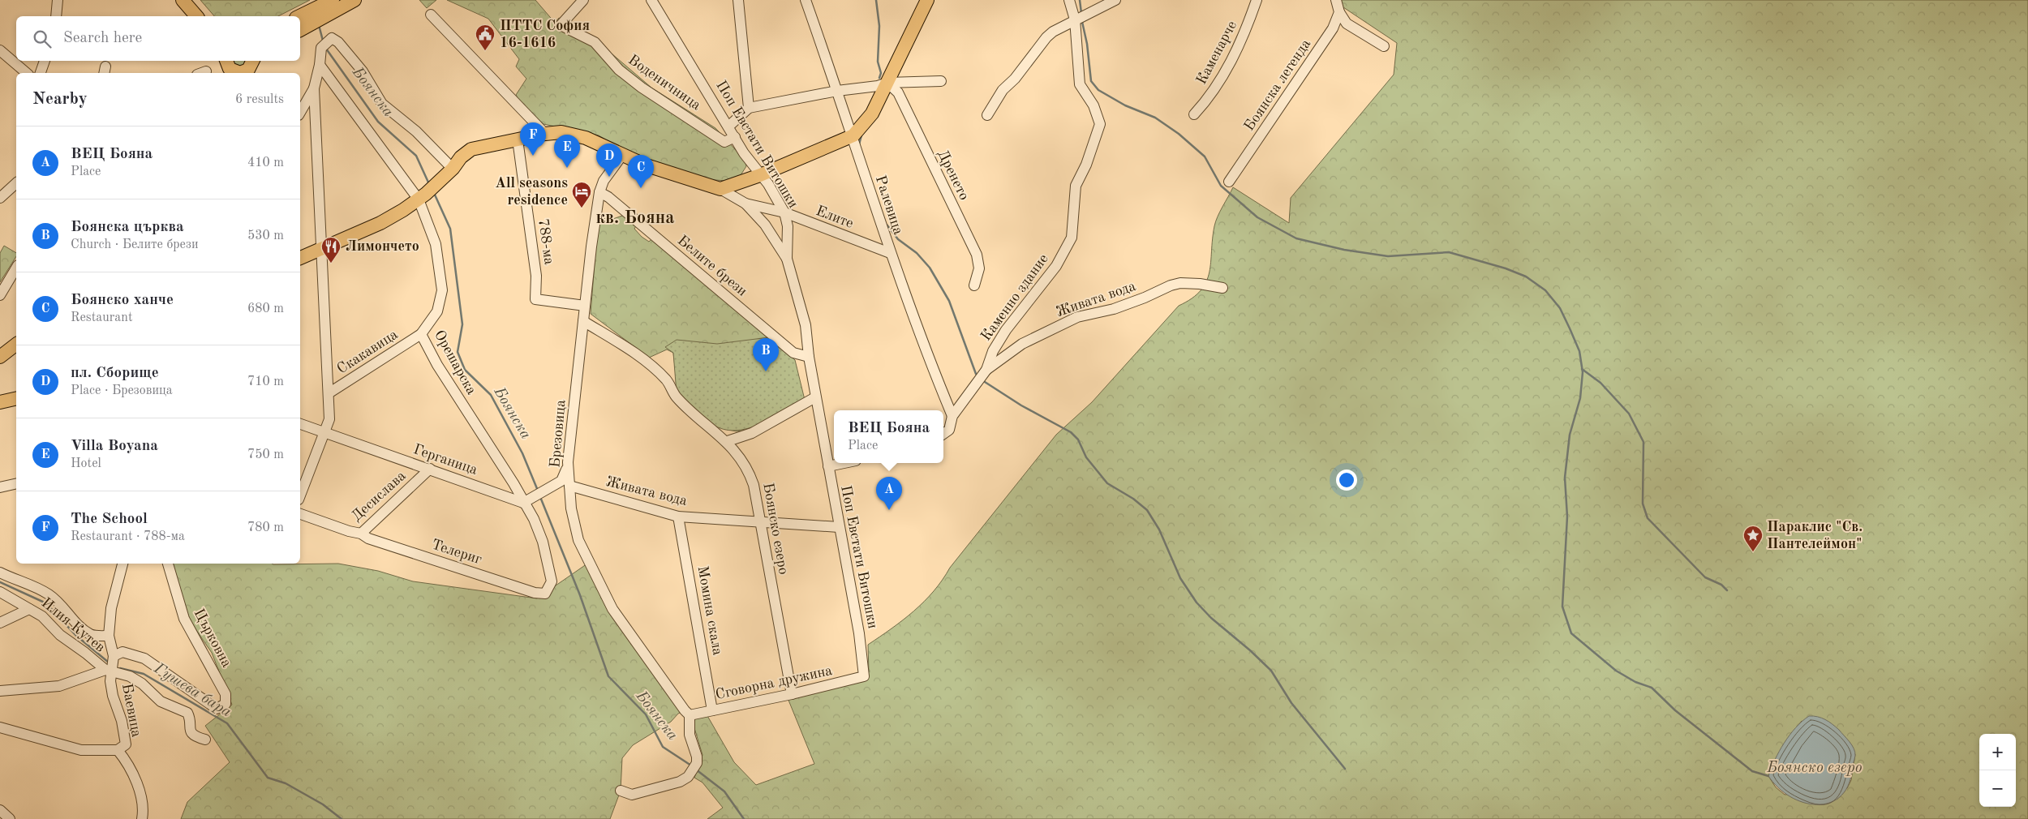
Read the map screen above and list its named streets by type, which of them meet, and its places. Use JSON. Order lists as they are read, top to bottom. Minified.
{"streets":{"street":["Каменарче","Воденичница","Боянска легенда","Поп Евстати Витошки","Дренето","Ралевица","Елите","788-ма","Белите брези","Каменно здание","Живата вода","Скакавица","Орешарска","Брезовица","Герганица","Десислава","Боянско езеро","Телериг","Момина скала","Илия Кутев","Църковна","Сговорна дружина","Баевица"]},"crossings":[["Воденичница","Поп Евстати Витошки"],["Поп Евстати Витошки","Елите"],["Поп Евстати Витошки","Белите брези"],["Поп Евстати Витошки","Живата вода"],["Поп Евстати Витошки","Сговорна дружина"],["Ралевица","Елите"],["Ралевица","Каменно здание"],["788-ма","Брезовица"],["Белите брези","Брезовица"],["Каменно здание","Живата вода"],["Живата вода","Брезовица"],["Живата вода","Боянско езеро"],["Живата вода","Момина скала"],["Скакавица","Орешарска"],["Орешарска","Герганица"],["Орешарска","Телериг"],["Брезовица","Боянско езеро"],["Брезовица","Сговорна дружина"],["Герганица","Десислава"],["Десислава","Телериг"],["Боянско езеро","Сговорна дружина"],["Момина скала","Сговорна дружина"],["Илия Кутев","Църковна"],["Илия Кутев","Баевица"]],"districts":["кв. Бояна"],"water":["Боянска","Гушева бара","Боянско езеро"],"places":{"public building":["ПТТС София 16-1616"],"hotel":["All seasons residence"],"restaurant":["Лимончето"],"place":["Параклис \"Св. Пантелеймон\""]},"page":{"search":"Search here","heading":["Nearby","6 results"],"pins":["F","E","D","C","B","A"],"list":[{"mark":"A","name":"ВЕЦ Бояна","note":"Place","value":"410 m"},{"mark":"B","name":"Боянска църква","note":"Church · Белите брези","value":"530 m"},{"mark":"C","name":"Боянско ханче","note":"Restaurant","value":"680 m"},{"mark":"D","name":"пл. Сборище","note":"Place · Брезовица","value":"710 m"},{"mark":"E","name":"Villa Boyana","note":"Hotel","value":"750 m"},{"mark":"F","name":"The School","note":"Restaurant · 788-ма","value":"780 m"}],"popup":["ВЕЦ Бояна","Place"],"map_buttons":["+","−"]}}
